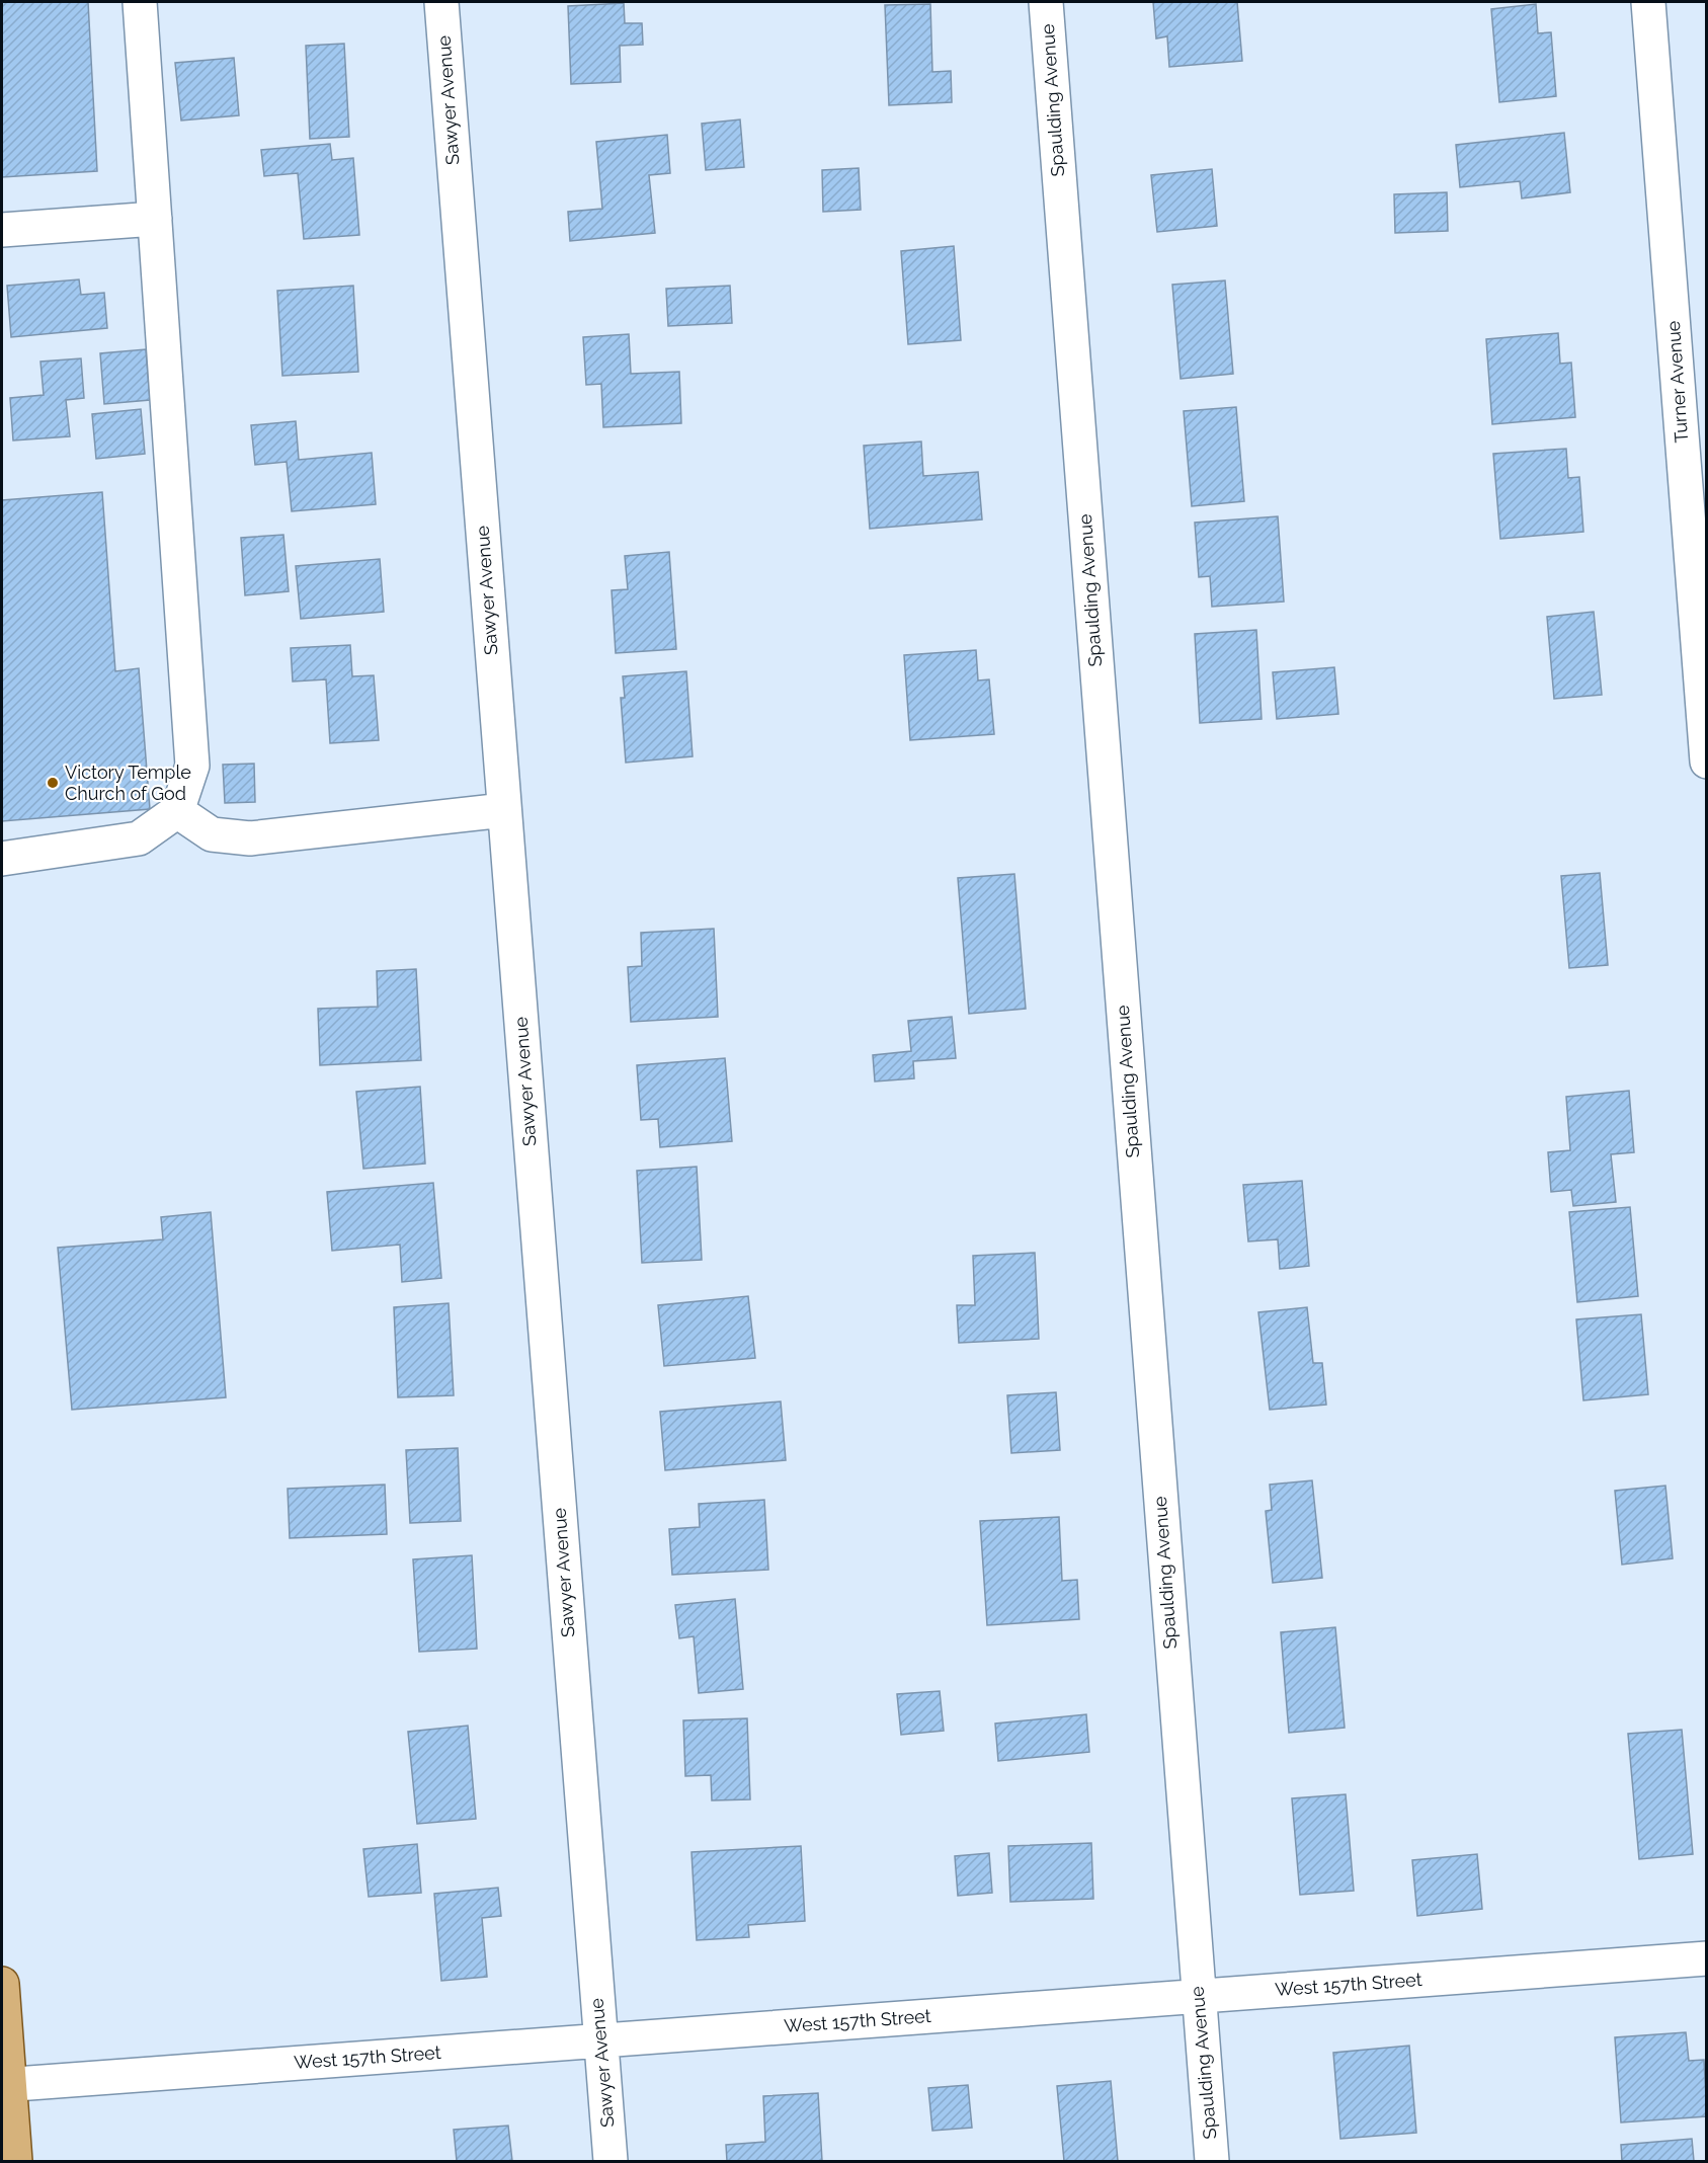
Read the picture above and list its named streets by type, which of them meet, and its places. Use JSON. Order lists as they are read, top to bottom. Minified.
{"streets":{"street":["Sawyer Avenue","Spaulding Avenue","Turner Avenue","West 157th Street"]},"crossings":[["Sawyer Avenue","West 157th Street"],["Spaulding Avenue","West 157th Street"]],"places":["Victory Temple Church of God"]}
